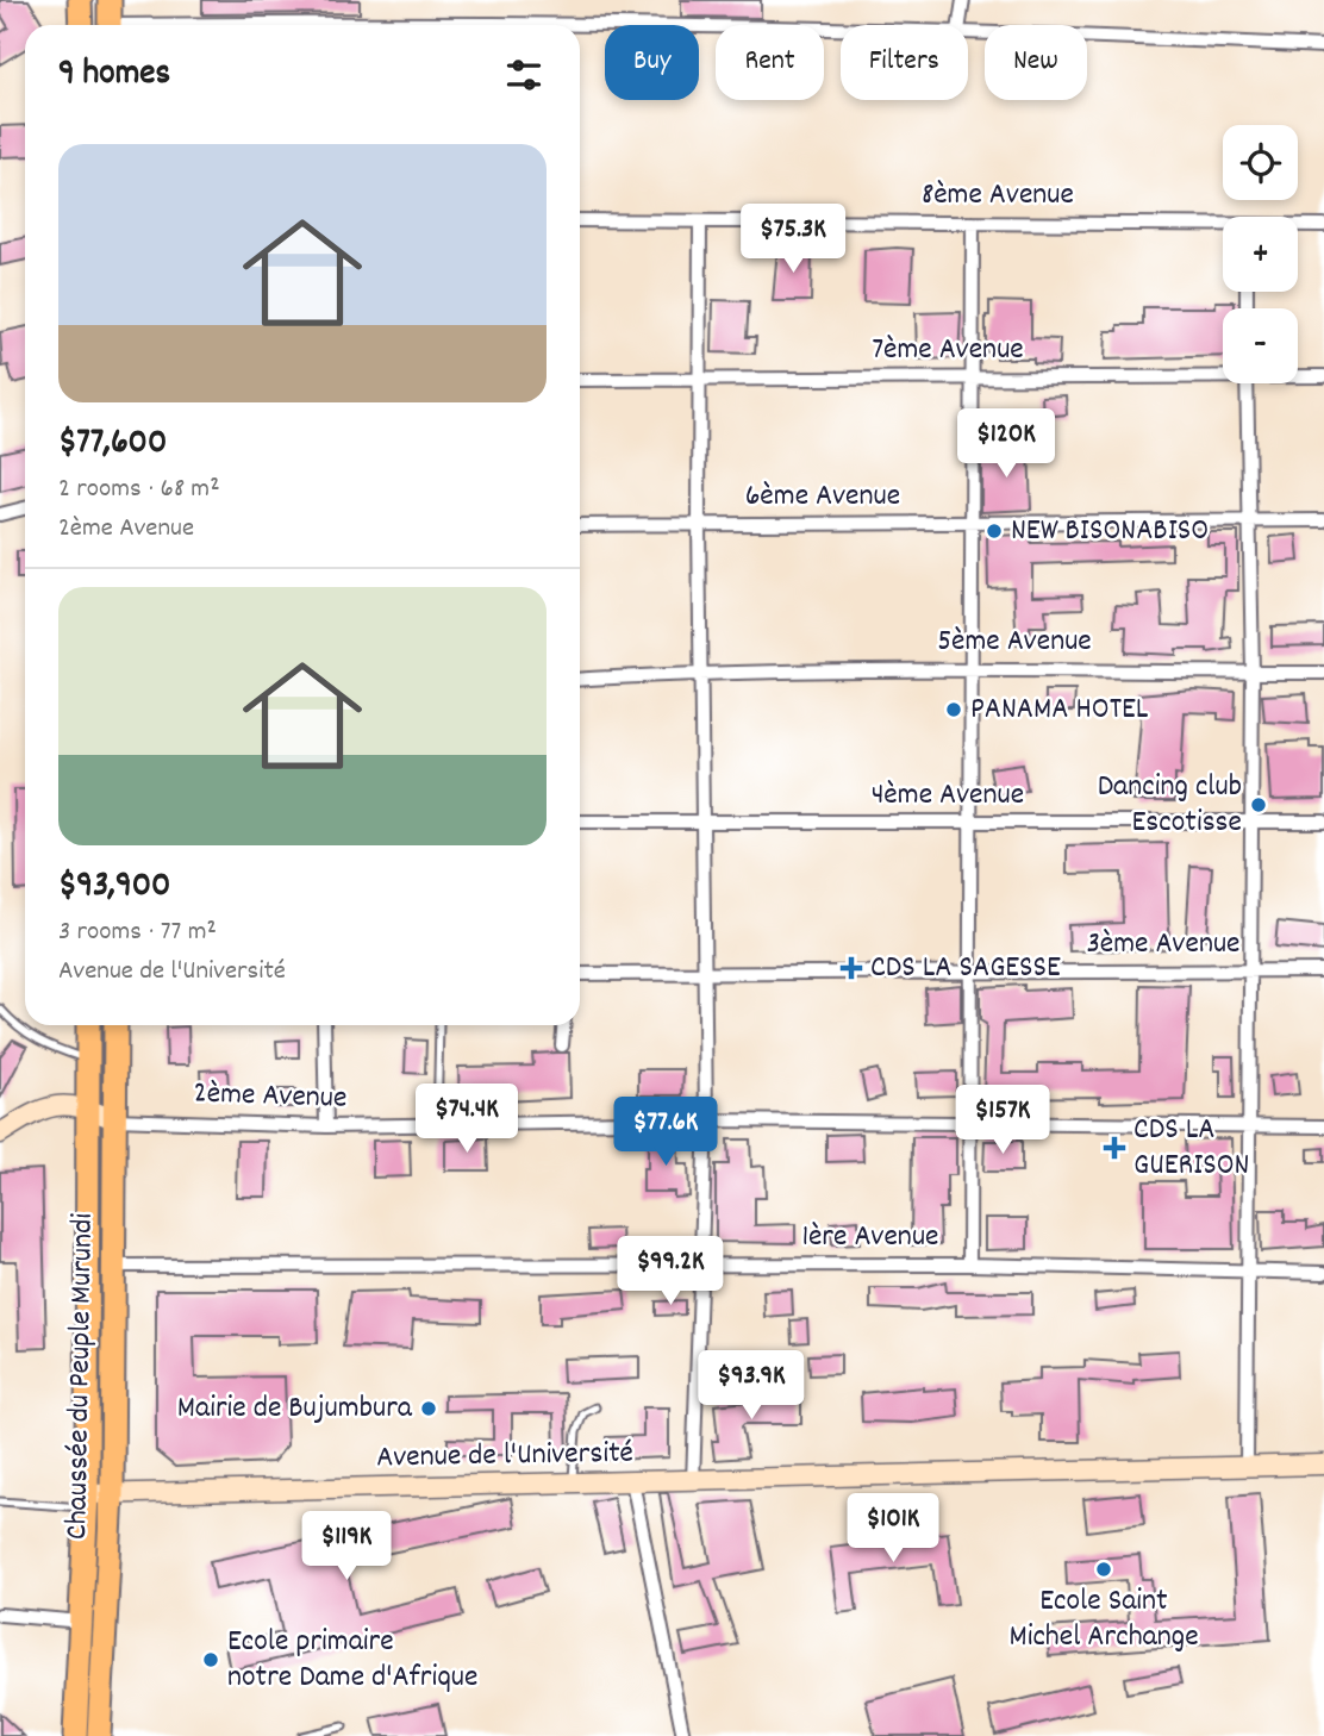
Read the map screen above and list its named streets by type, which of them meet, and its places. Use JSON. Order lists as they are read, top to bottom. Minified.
{"streets":{"highway":["Chaussée du Peuple Murundi"],"street":["8ème Avenue","7ème Avenue","6ème Avenue","5ème Avenue","4ème Avenue","3ème Avenue","2ème Avenue","1ère Avenue","Avenue de l'Université"]},"crossings":[["2ème Avenue","Chaussée du Peuple Murundi"],["1ère Avenue","Chaussée du Peuple Murundi"],["Chaussée du Peuple Murundi","Avenue de l'Université"]],"places":{"other":["NEW BISONABISO","PANAMA HOTEL","Dancing club Escotisse","Mairie de Bujumbura","Ecole Saint Michel Archange","Ecole primaire notre Dame d'Afrique"],"health":["CDS LA SAGESSE","CDS LA GUERISON"]},"page":{"chip":["Buy","Rent","Filters","New"],"heading":"9 homes","map_buttons":["+","−"],"list":[{"name":"$77,600","note":"2 rooms · 68 m² · 2ème Avenue"},{"name":"$93,900","note":"3 rooms · 77 m² · Avenue de l'Université"}],"price":["$75.3K","$120K","$74.4K","$157K","$77.6K","$99.2K","$93.9K","$101K","$119K"]}}
